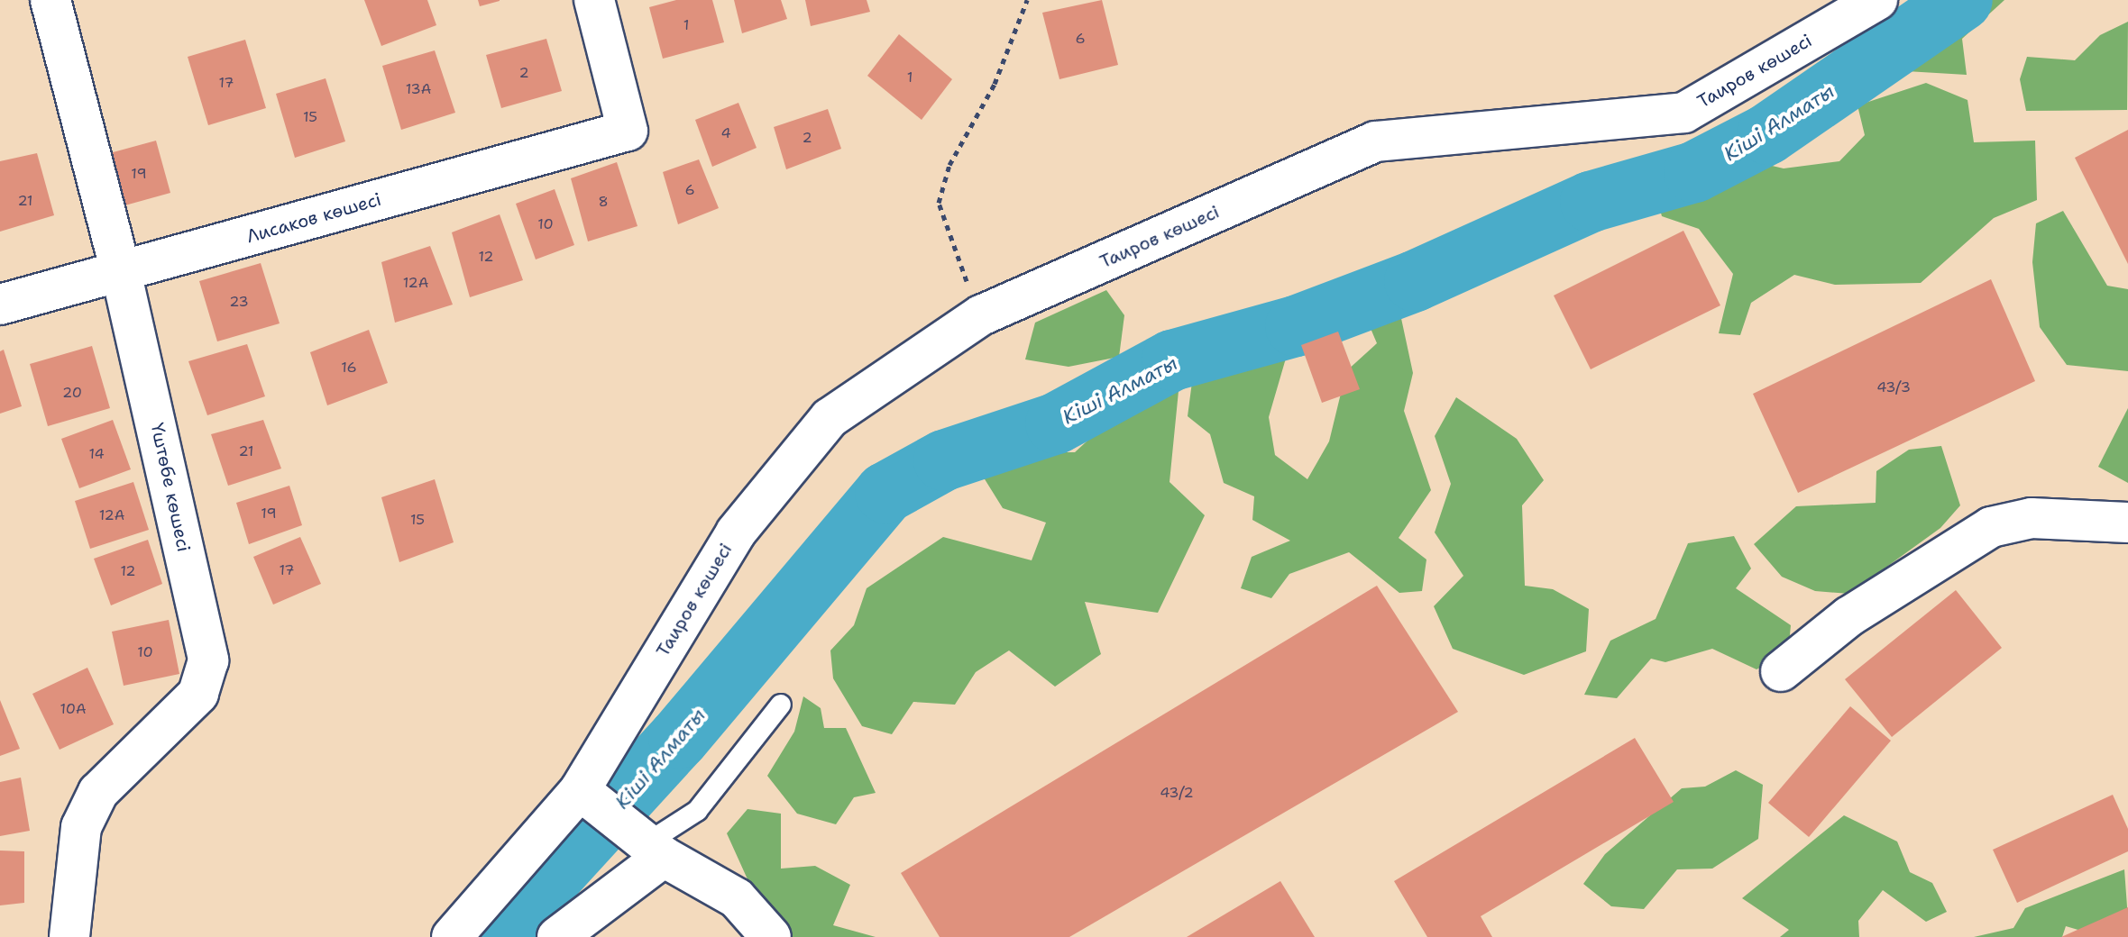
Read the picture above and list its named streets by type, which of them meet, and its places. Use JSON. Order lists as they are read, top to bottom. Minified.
{"streets":{"street":["Таиров көшесі","Лисаков көшесі","Үштөбе көшесі"]},"crossings":[["Лисаков көшесі","Үштөбе көшесі"]],"water":["Кіші Алматы"],"house_numbers":["1","6","2","1","17","13А","15","4","2","19","6","21","8","10","12","12А","23","16","43/3","20","21","14","19","12А","15","17","12","10","10А","43/2"]}
